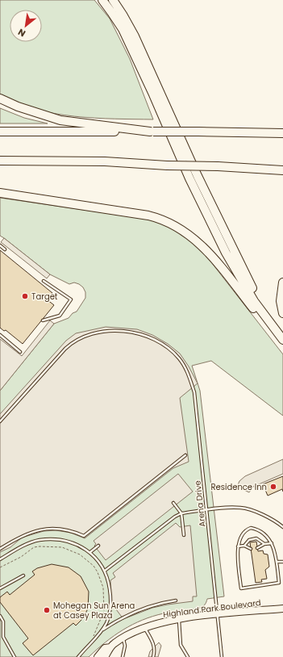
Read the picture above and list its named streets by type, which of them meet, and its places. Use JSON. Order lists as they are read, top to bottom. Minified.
{"streets":{"main road":["Highland Park Boulevard"],"lane":["Arena Drive"]},"crossings":[["Arena Drive","Highland Park Boulevard"]],"places":["Target","Residence Inn","Mohegan Sun Arena at Casey Plaza"],"north":"bottom left"}
